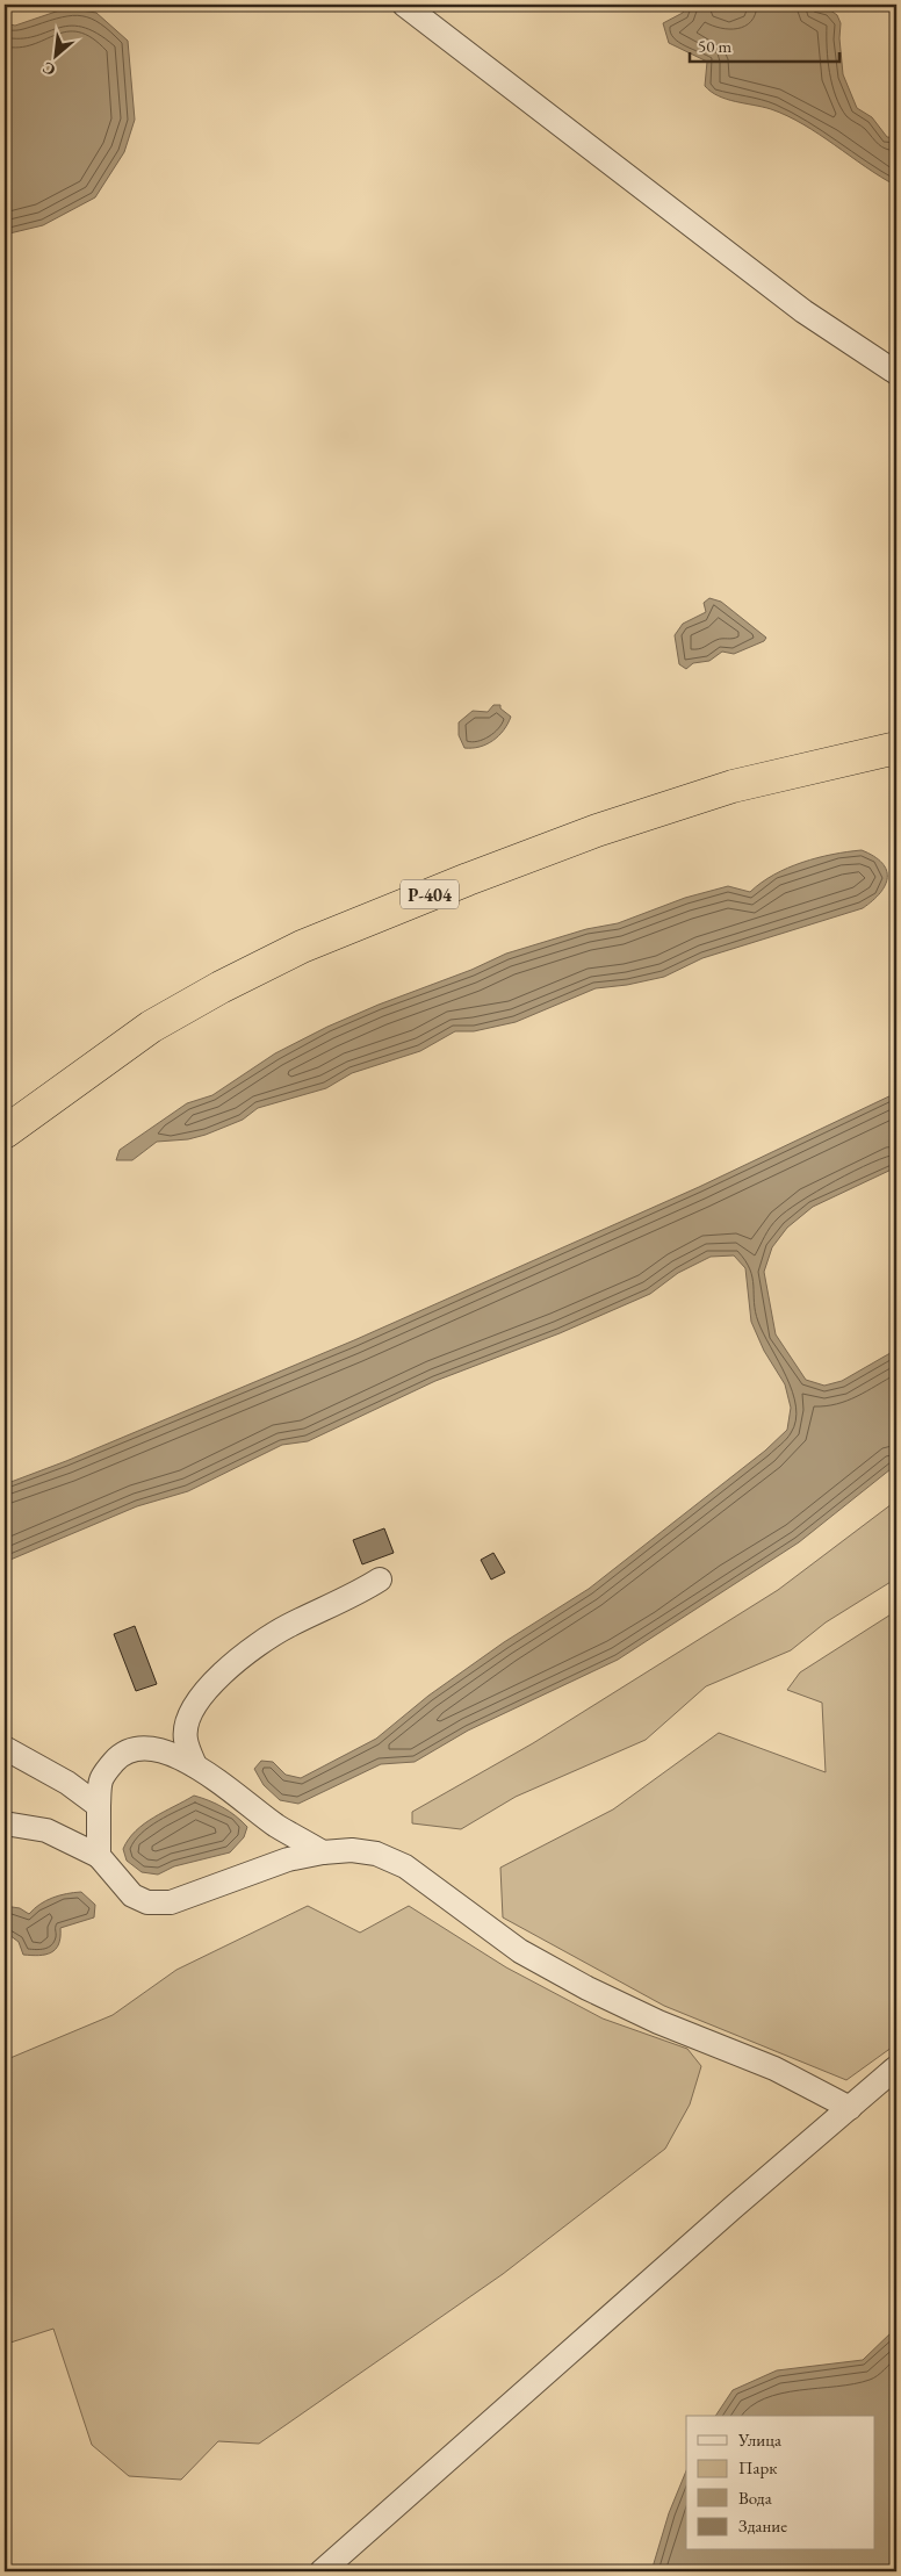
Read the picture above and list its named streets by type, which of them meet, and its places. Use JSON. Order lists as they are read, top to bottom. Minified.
{"streets":{"highway":["Р-404"]},"legend":["Улица","Парк","Вода","Здание"],"scale_bar":"50 m","north":"bottom left"}
